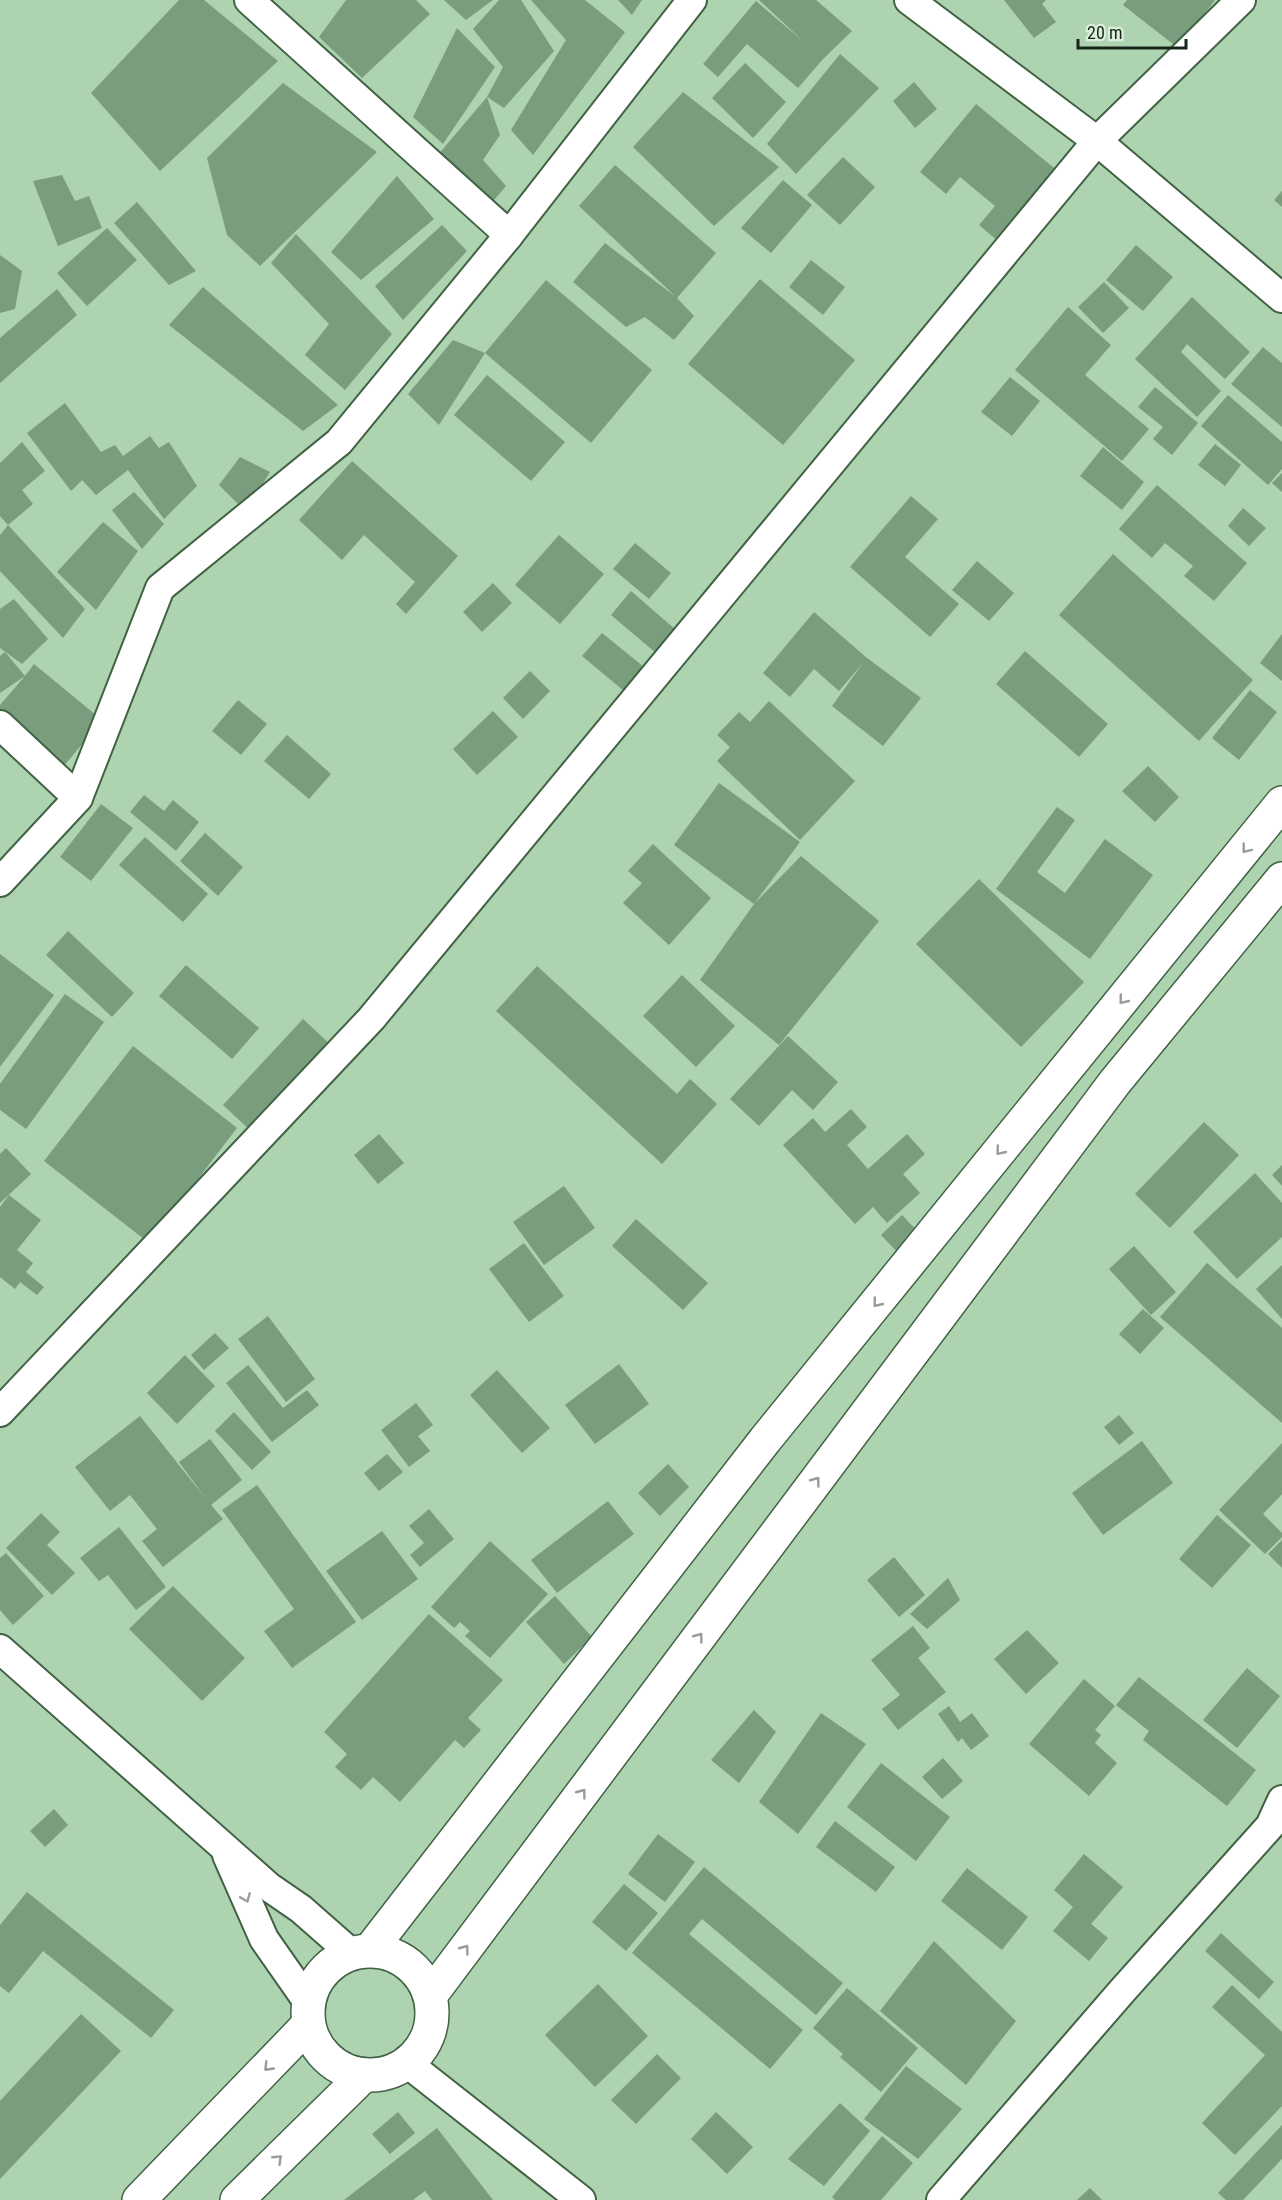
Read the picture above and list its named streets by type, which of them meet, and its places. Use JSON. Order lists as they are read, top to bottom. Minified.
{"scale_bar":"20 m"}
